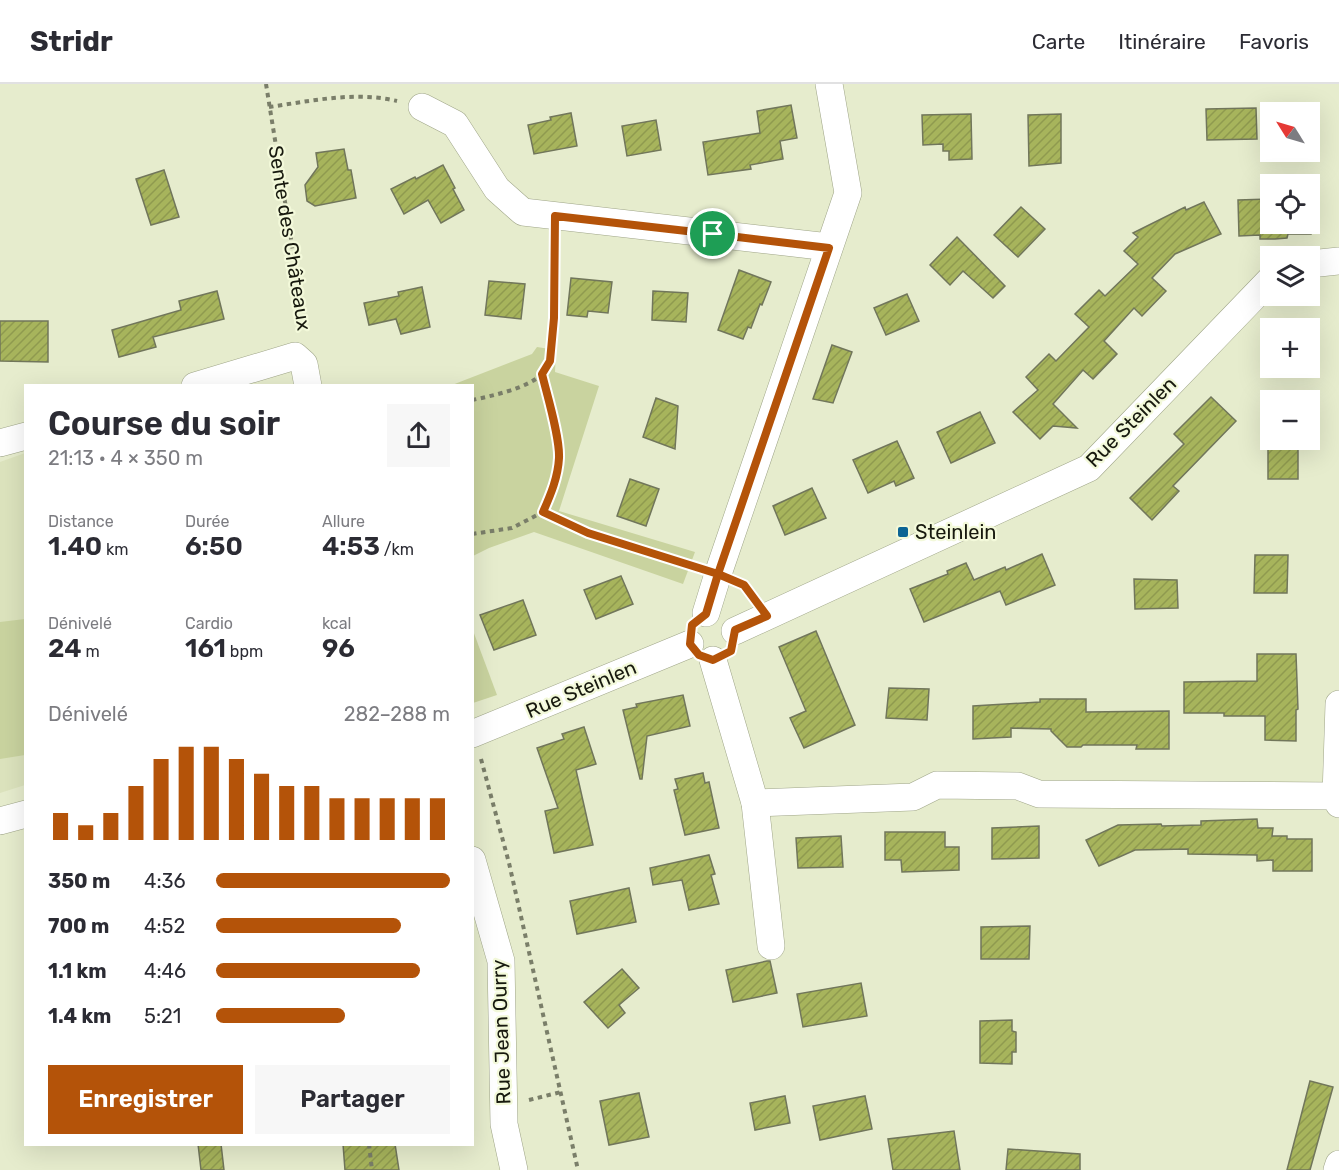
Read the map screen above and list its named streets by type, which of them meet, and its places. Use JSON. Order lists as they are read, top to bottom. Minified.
{"streets":{"street":["Sente des Châteaux","Rue Steinlen","Rue Jean Ourry"]},"places":{"transit":["Steinlein"]},"north":"top left","page":{"header":"Stridr","nav":["Carte","Itinéraire","Favoris"],"map_buttons":["+","−"],"heading":["Course du soir","21:13 · 4 × 350 m"],"stats":[["Distance","1.40 km"],["Durée","6:50"],["Allure","4:53 /km"],["Dénivelé","24 m"],["Cardio","161 bpm"],["kcal","96"]],"chart":["Dénivelé","282–288 m"],"list":[{"name":"350 m","note":"4:36"},{"name":"700 m","note":"4:52"},{"name":"1.1 km","note":"4:46"},{"name":"1.4 km","note":"5:21"}],"buttons":["Enregistrer","Partager"]}}
